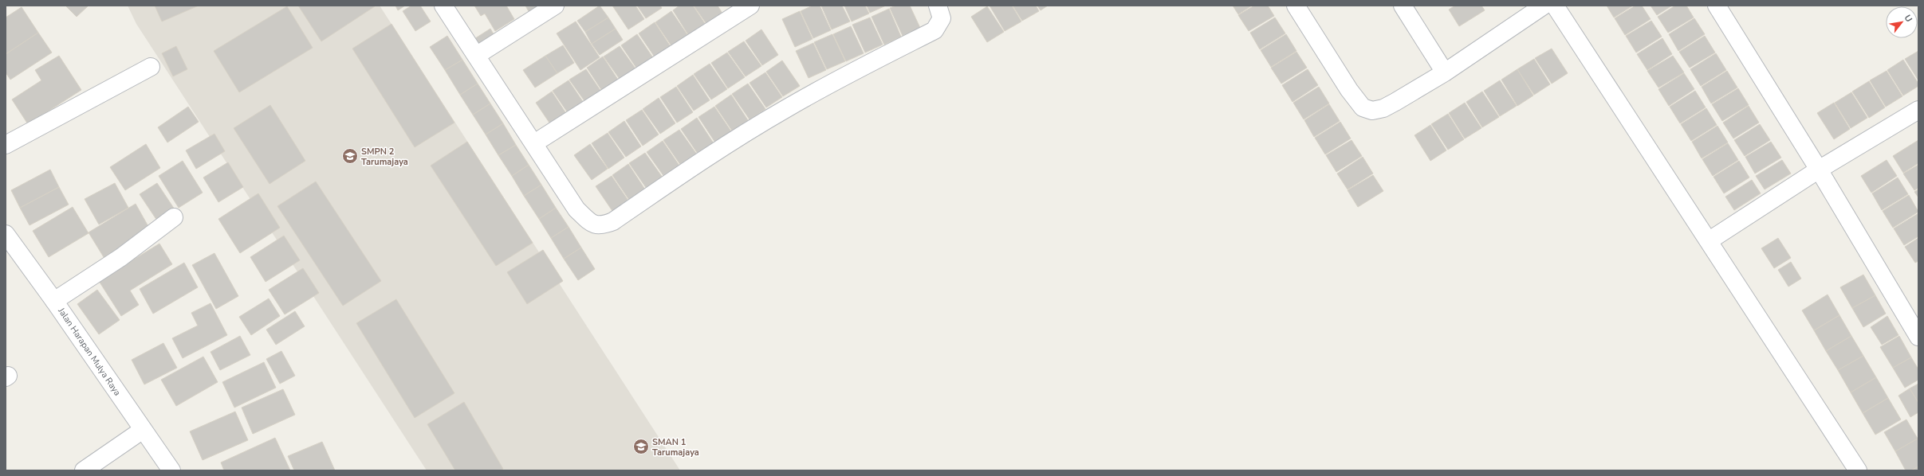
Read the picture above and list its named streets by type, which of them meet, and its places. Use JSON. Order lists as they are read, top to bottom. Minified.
{"streets":{"street":["Jalan Harapan Mulya Raya"]},"places":{"school or university":["SMPN 2 Tarumajaya","SMAN 1 Tarumajaya"]},"north":"top right"}
